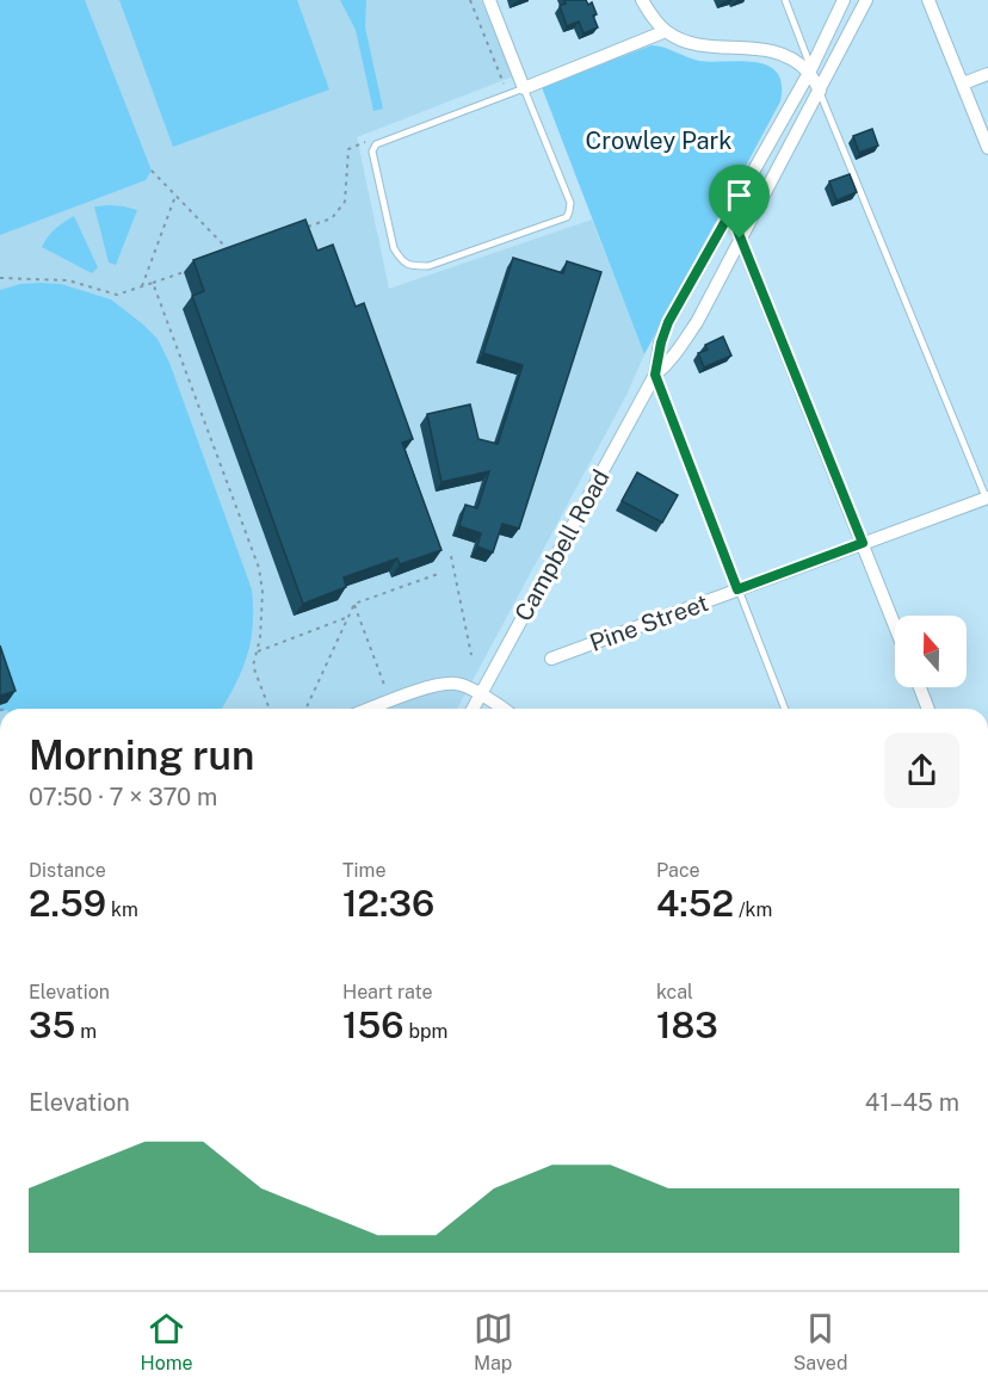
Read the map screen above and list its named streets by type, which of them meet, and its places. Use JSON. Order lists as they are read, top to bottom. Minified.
{"streets":{"street":["Campbell Road","Pine Street"]},"parks":["Crowley Park"],"north":"top","page":{"heading":["Morning run","07:50 · 7 × 370 m"],"stats":[["Distance","2.59 km"],["Time","12:36"],["Pace","4:52 /km"],["Elevation","35 m"],["Heart rate","156 bpm"],["kcal","183"]],"chart":["Elevation","41–45 m"],"tabs":["Home","Map","Saved"]}}
